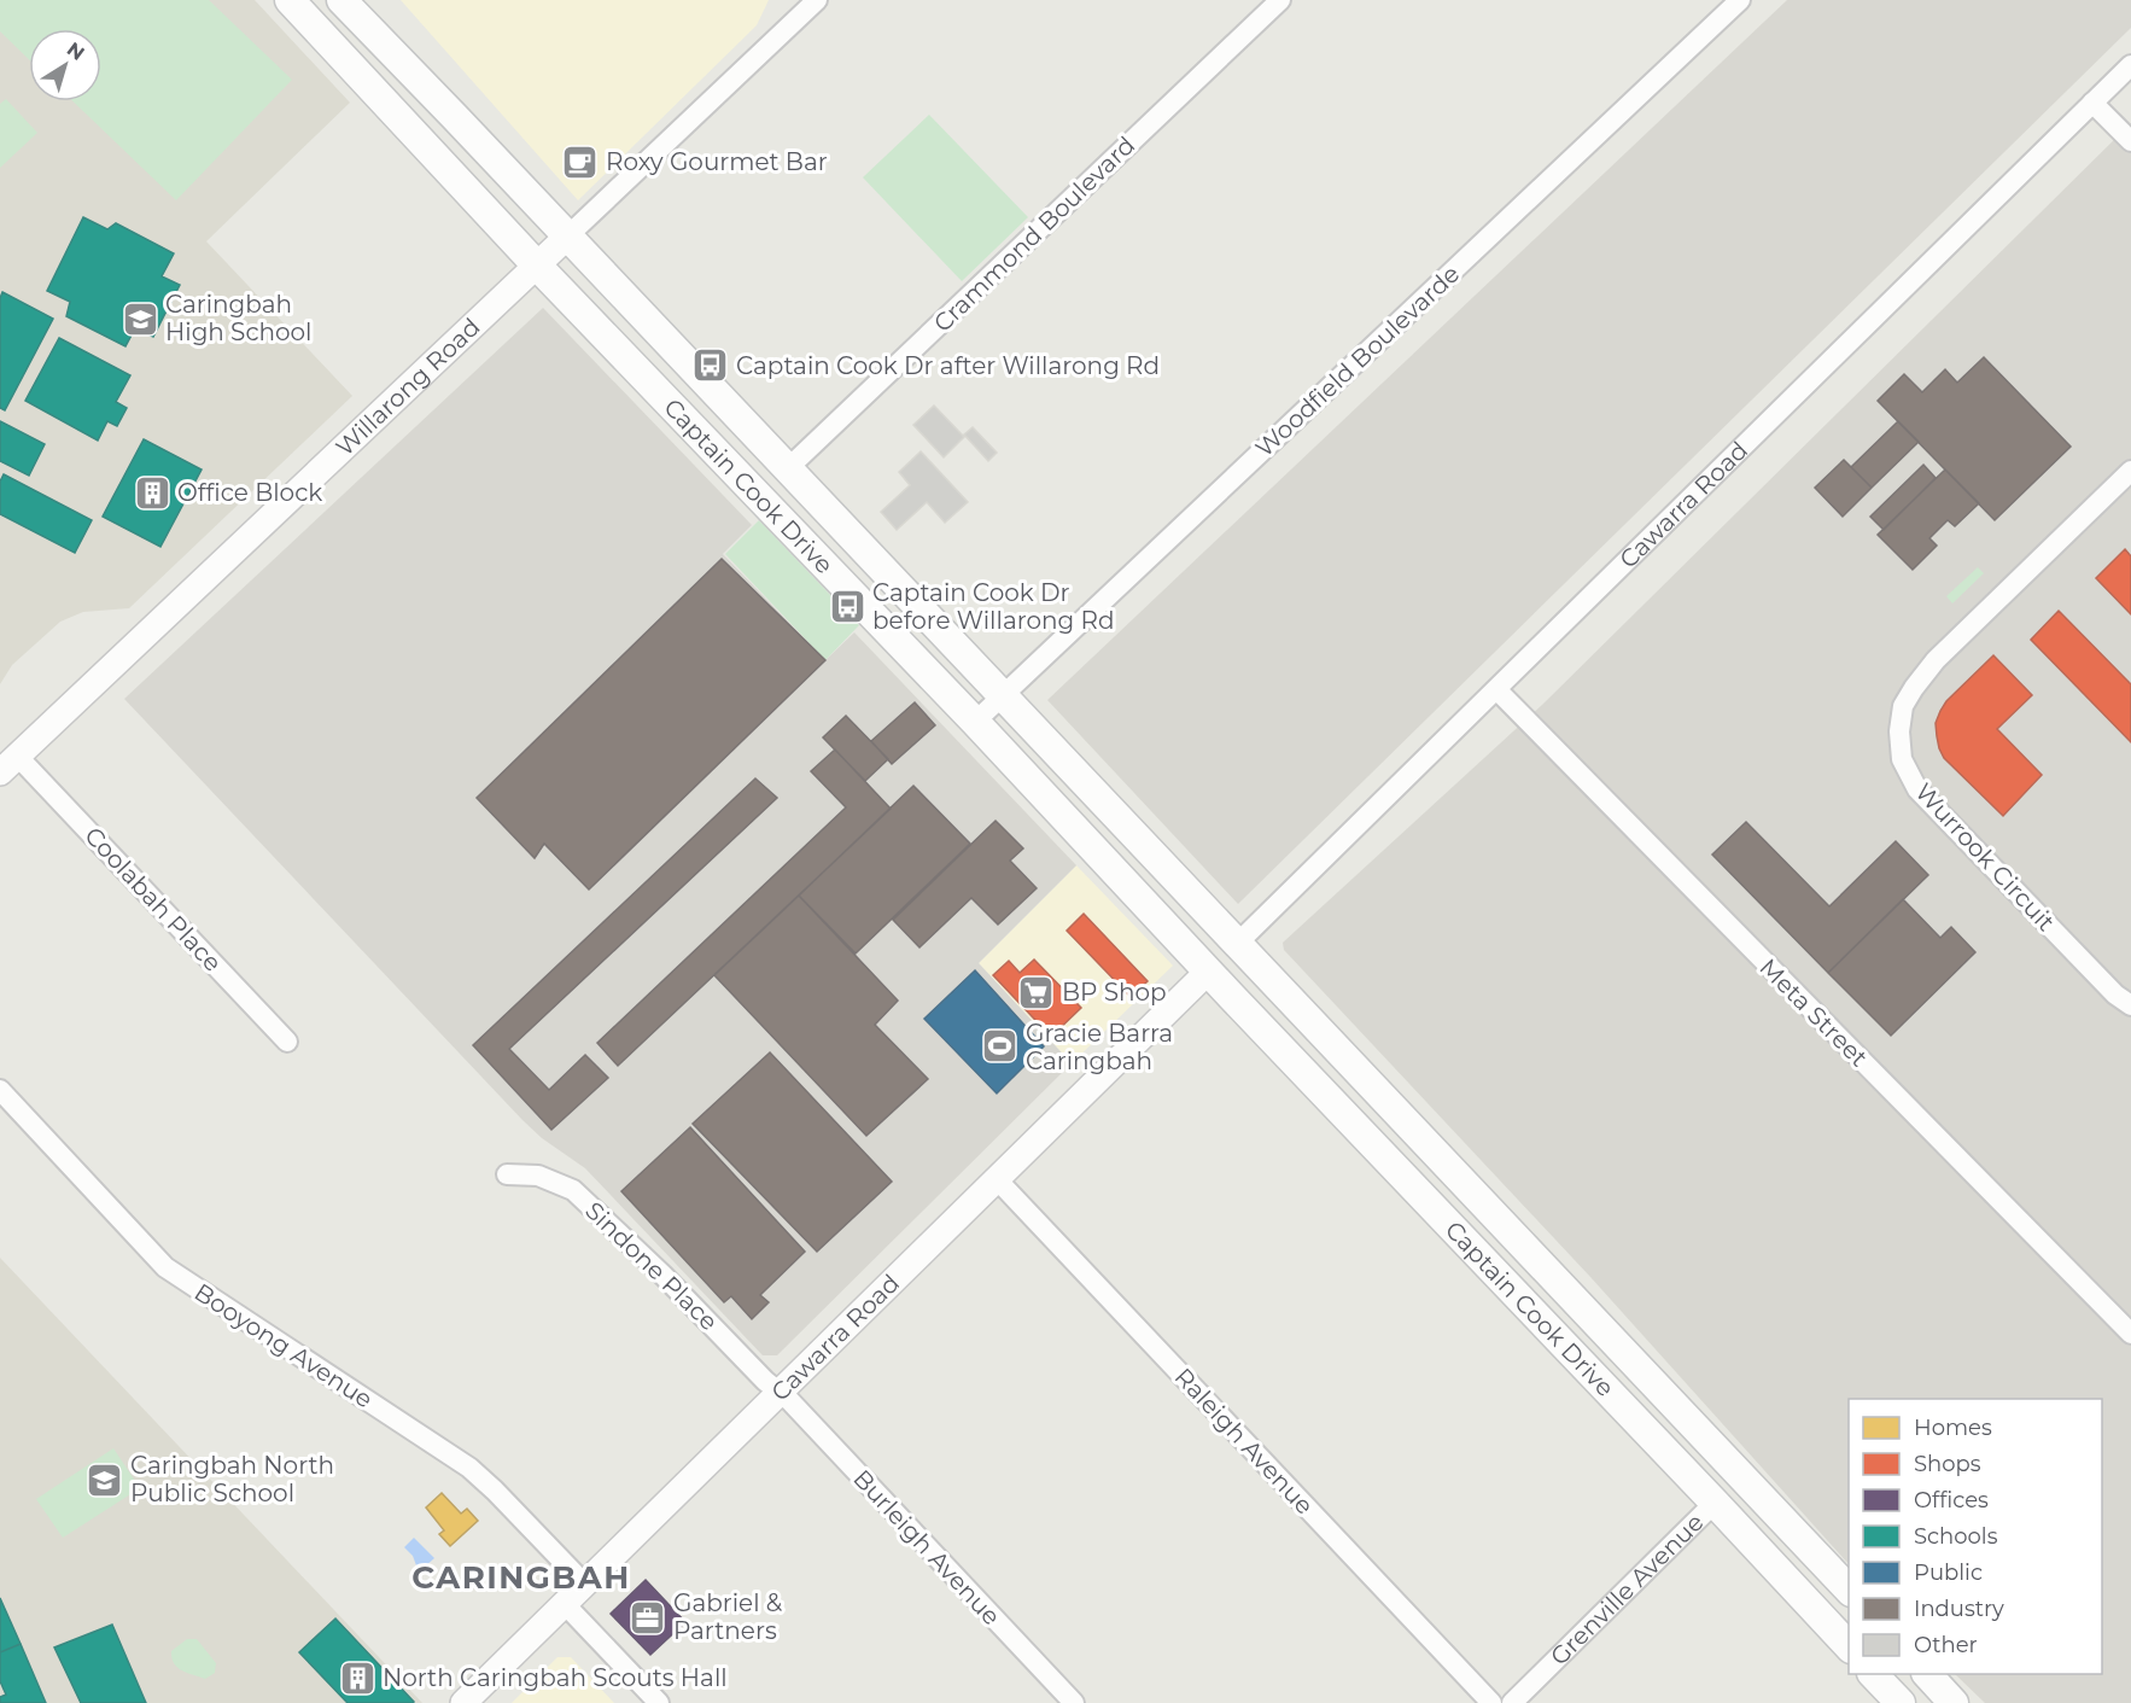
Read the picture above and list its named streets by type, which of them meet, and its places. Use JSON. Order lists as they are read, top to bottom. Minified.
{"streets":{"main road":["Captain Cook Drive","Grenville Avenue"],"street":["Crammond Boulevard","Woodfield Boulevarde","Willarong Road","Cawarra Road","Wurrook Circuit","Coolabah Place","Meta Street","Sindone Place","Booyong Avenue","Raleigh Avenue","Burleigh Avenue"]},"crossings":[["Crammond Boulevard","Captain Cook Drive"],["Woodfield Boulevarde","Captain Cook Drive"],["Willarong Road","Captain Cook Drive"],["Willarong Road","Coolabah Place"],["Captain Cook Drive","Cawarra Road"],["Captain Cook Drive","Grenville Avenue"],["Cawarra Road","Meta Street"],["Cawarra Road","Sindone Place"],["Cawarra Road","Booyong Avenue"],["Cawarra Road","Raleigh Avenue"],["Cawarra Road","Burleigh Avenue"],["Sindone Place","Burleigh Avenue"]],"districts":["CARINGBAH"],"places":{"cafe":["Roxy Gourmet Bar"],"school or university":["Caringbah High School","Caringbah North Public School"],"bus stop":["Captain Cook Dr after Willarong Rd","Captain Cook Dr before Willarong Rd"],"building":["Office Block","North Caringbah Scouts Hall"],"supermarket":["BP Shop"],"sports":["Gracie Barra Caringbah"],"office":["Gabriel & Partners"]},"legend":["Homes","Shops","Offices","Schools","Public","Industry","Other"],"north":"top right"}
